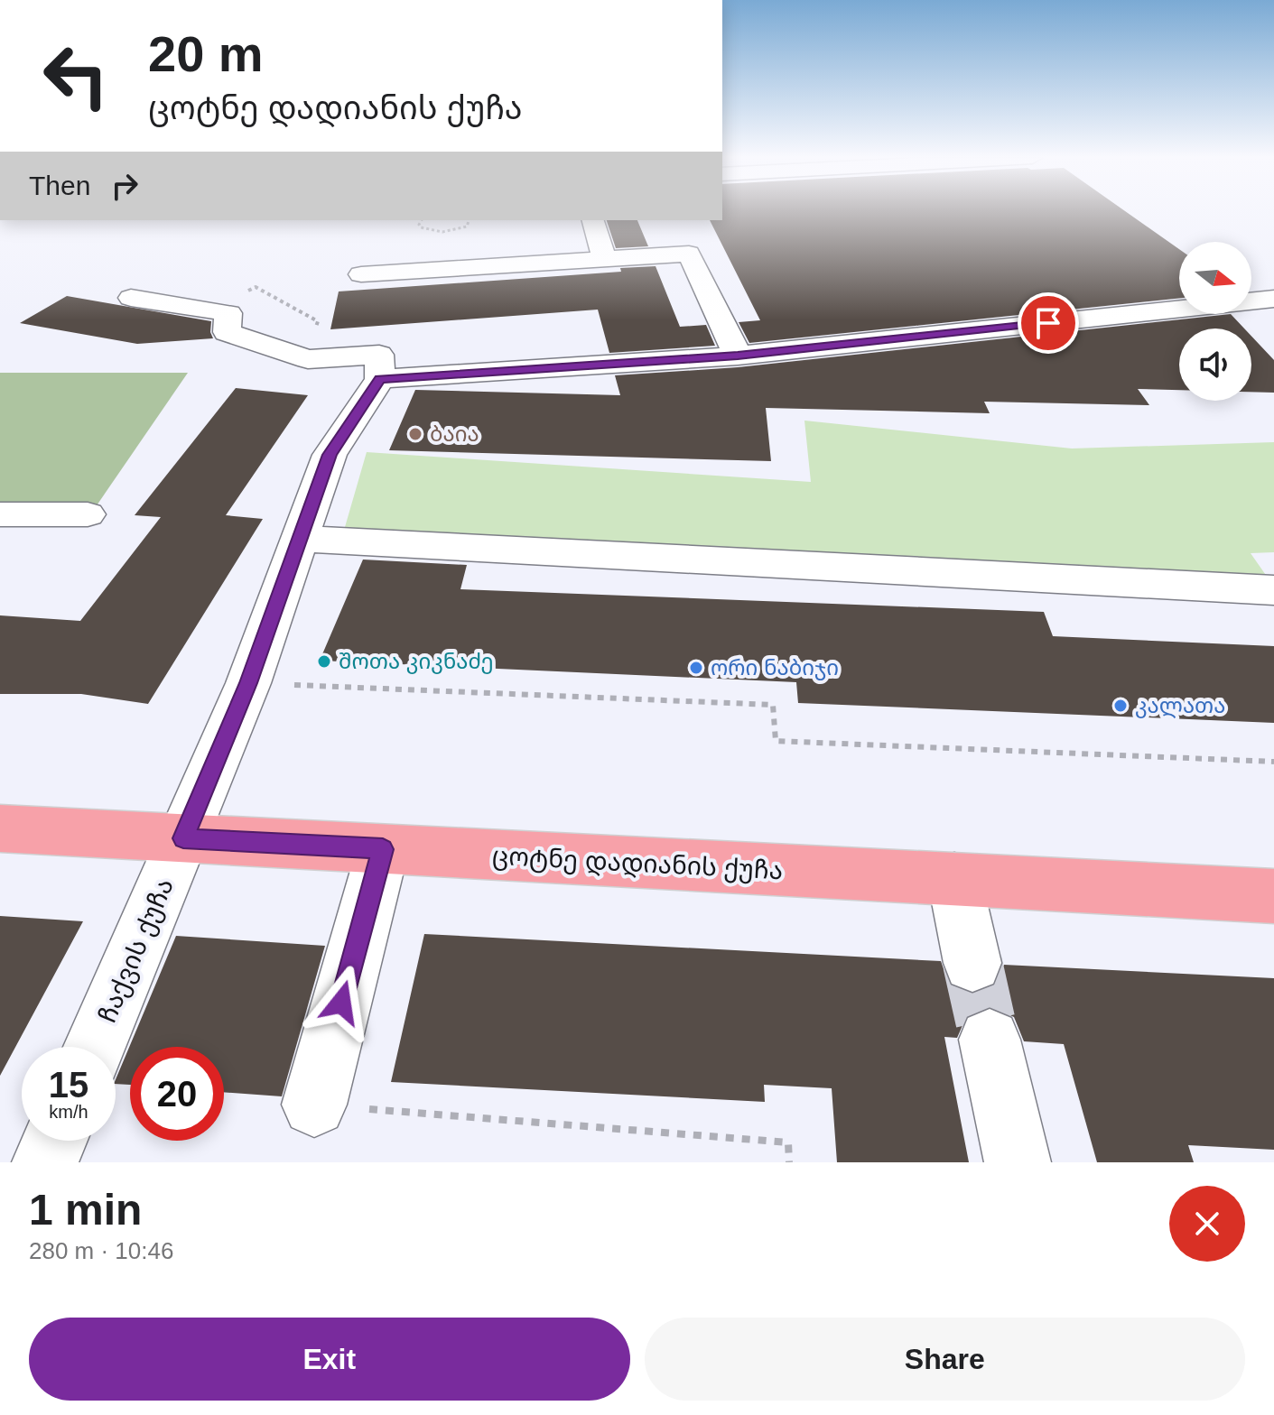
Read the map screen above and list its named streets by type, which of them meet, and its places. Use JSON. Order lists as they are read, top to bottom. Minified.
{"streets":{"main road":["ცოტნე დადიანის ქუჩა"],"street":["ჩაქვის ქუჩა"]},"crossings":[["ცოტნე დადიანის ქუჩა","ჩაქვის ქუჩა"]],"places":["ბაია","შოთა კიკნაძე","ორი ნაბიჯი","კალათა"],"north":"right","page":{"turn":["20 m","ცოტნე დადიანის ქუჩა"],"then":"Then","speed":"15 km/h","limit":"20","heading":["1 min","280 m · 10:46"],"buttons":["Exit","Share"]}}
